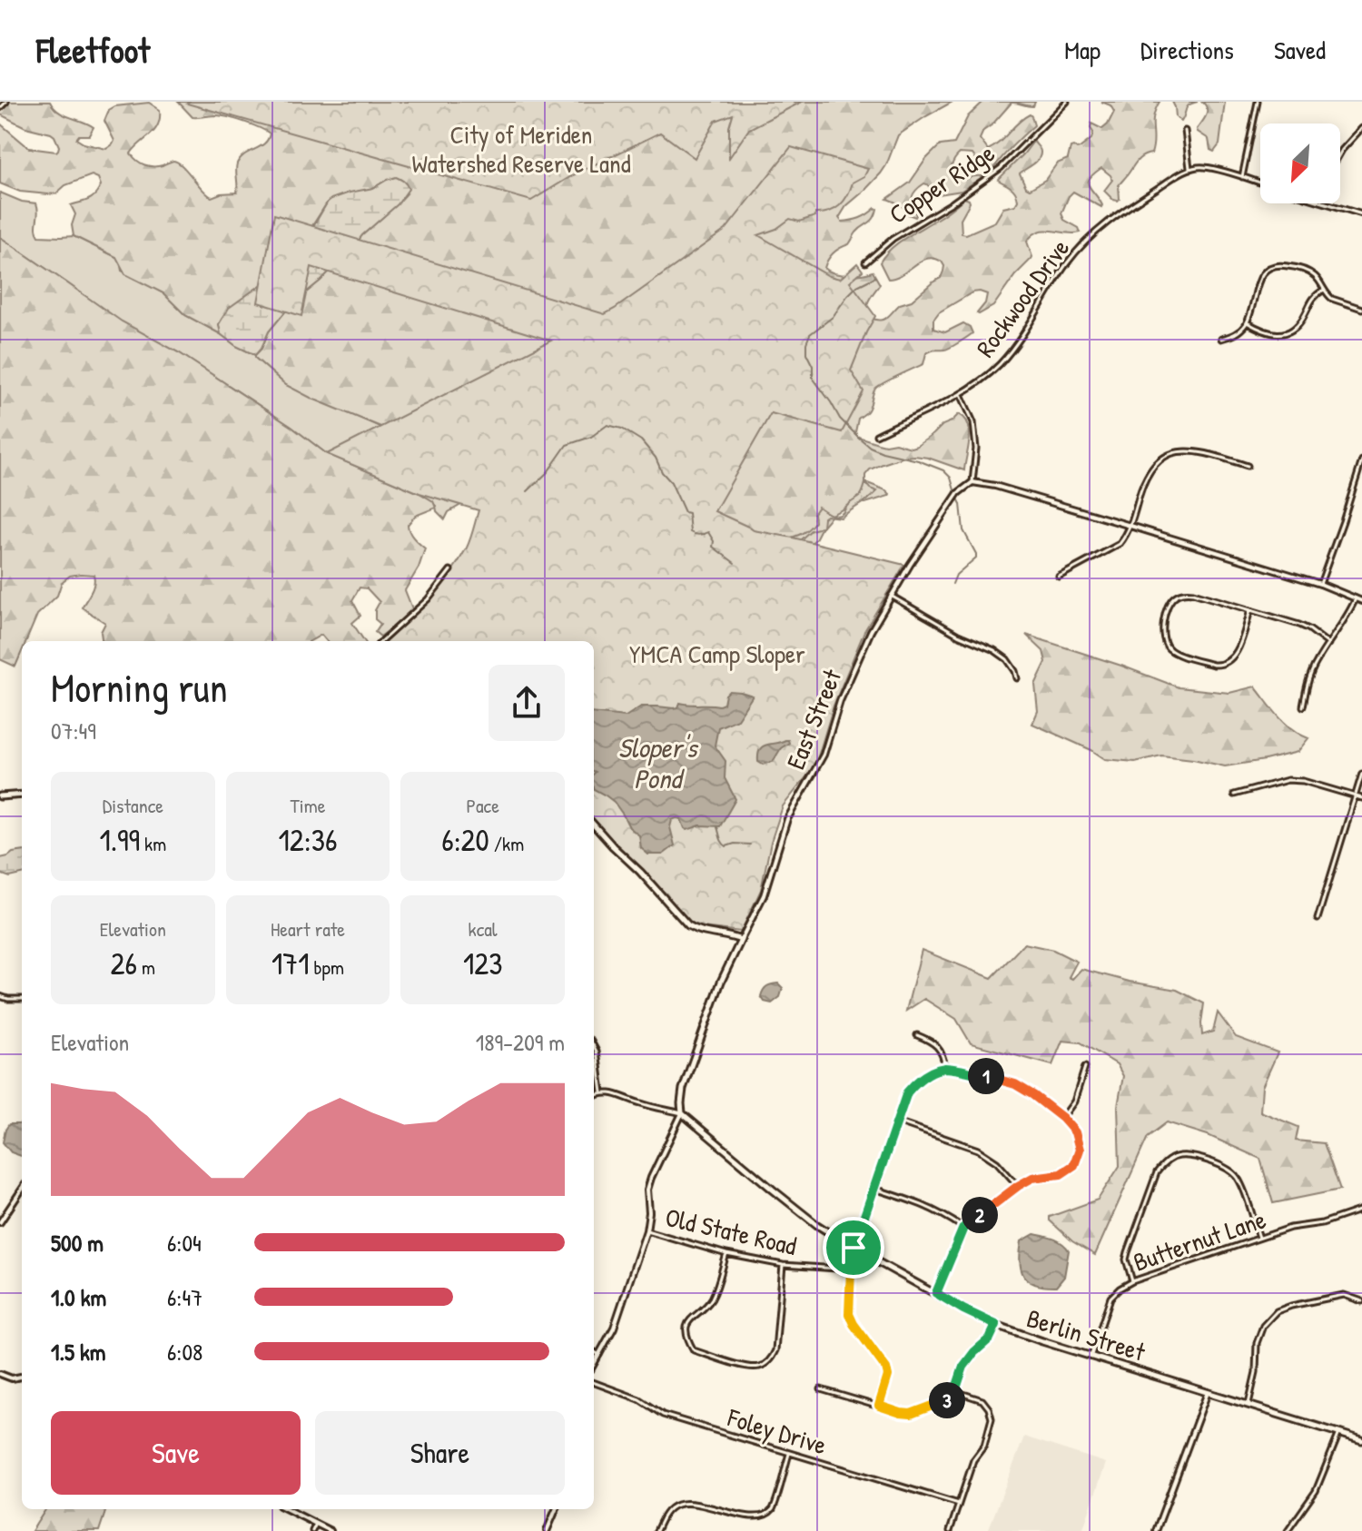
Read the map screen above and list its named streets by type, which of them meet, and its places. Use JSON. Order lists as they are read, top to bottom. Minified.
{"streets":{"main road":["East Street","Berlin Street"],"street":["Copper Ridge","Rockwood Drive","Old State Road","Butternut Lane","Foley Drive"]},"crossings":[["East Street","Old State Road"],["East Street","Berlin Street"],["Butternut Lane","Berlin Street"]],"water":["Sloper's Pond"],"parks":["City of Meriden Watershed Reserve Land","YMCA Camp Sloper"],"north":"bottom left","page":{"header":"Fleetfoot","nav":["Map","Directions","Saved"],"heading":["Morning run","07:49"],"stats":[["Distance","1.99 km"],["Time","12:36"],["Pace","6:20 /km"],["Elevation","26 m"],["Heart rate","171 bpm"],["kcal","123"]],"chart":["Elevation","189–209 m"],"pins":["1","2","3"],"list":[{"name":"500 m","note":"6:04"},{"name":"1.0 km","note":"6:47"},{"name":"1.5 km","note":"6:08"}],"buttons":["Save","Share"]}}
